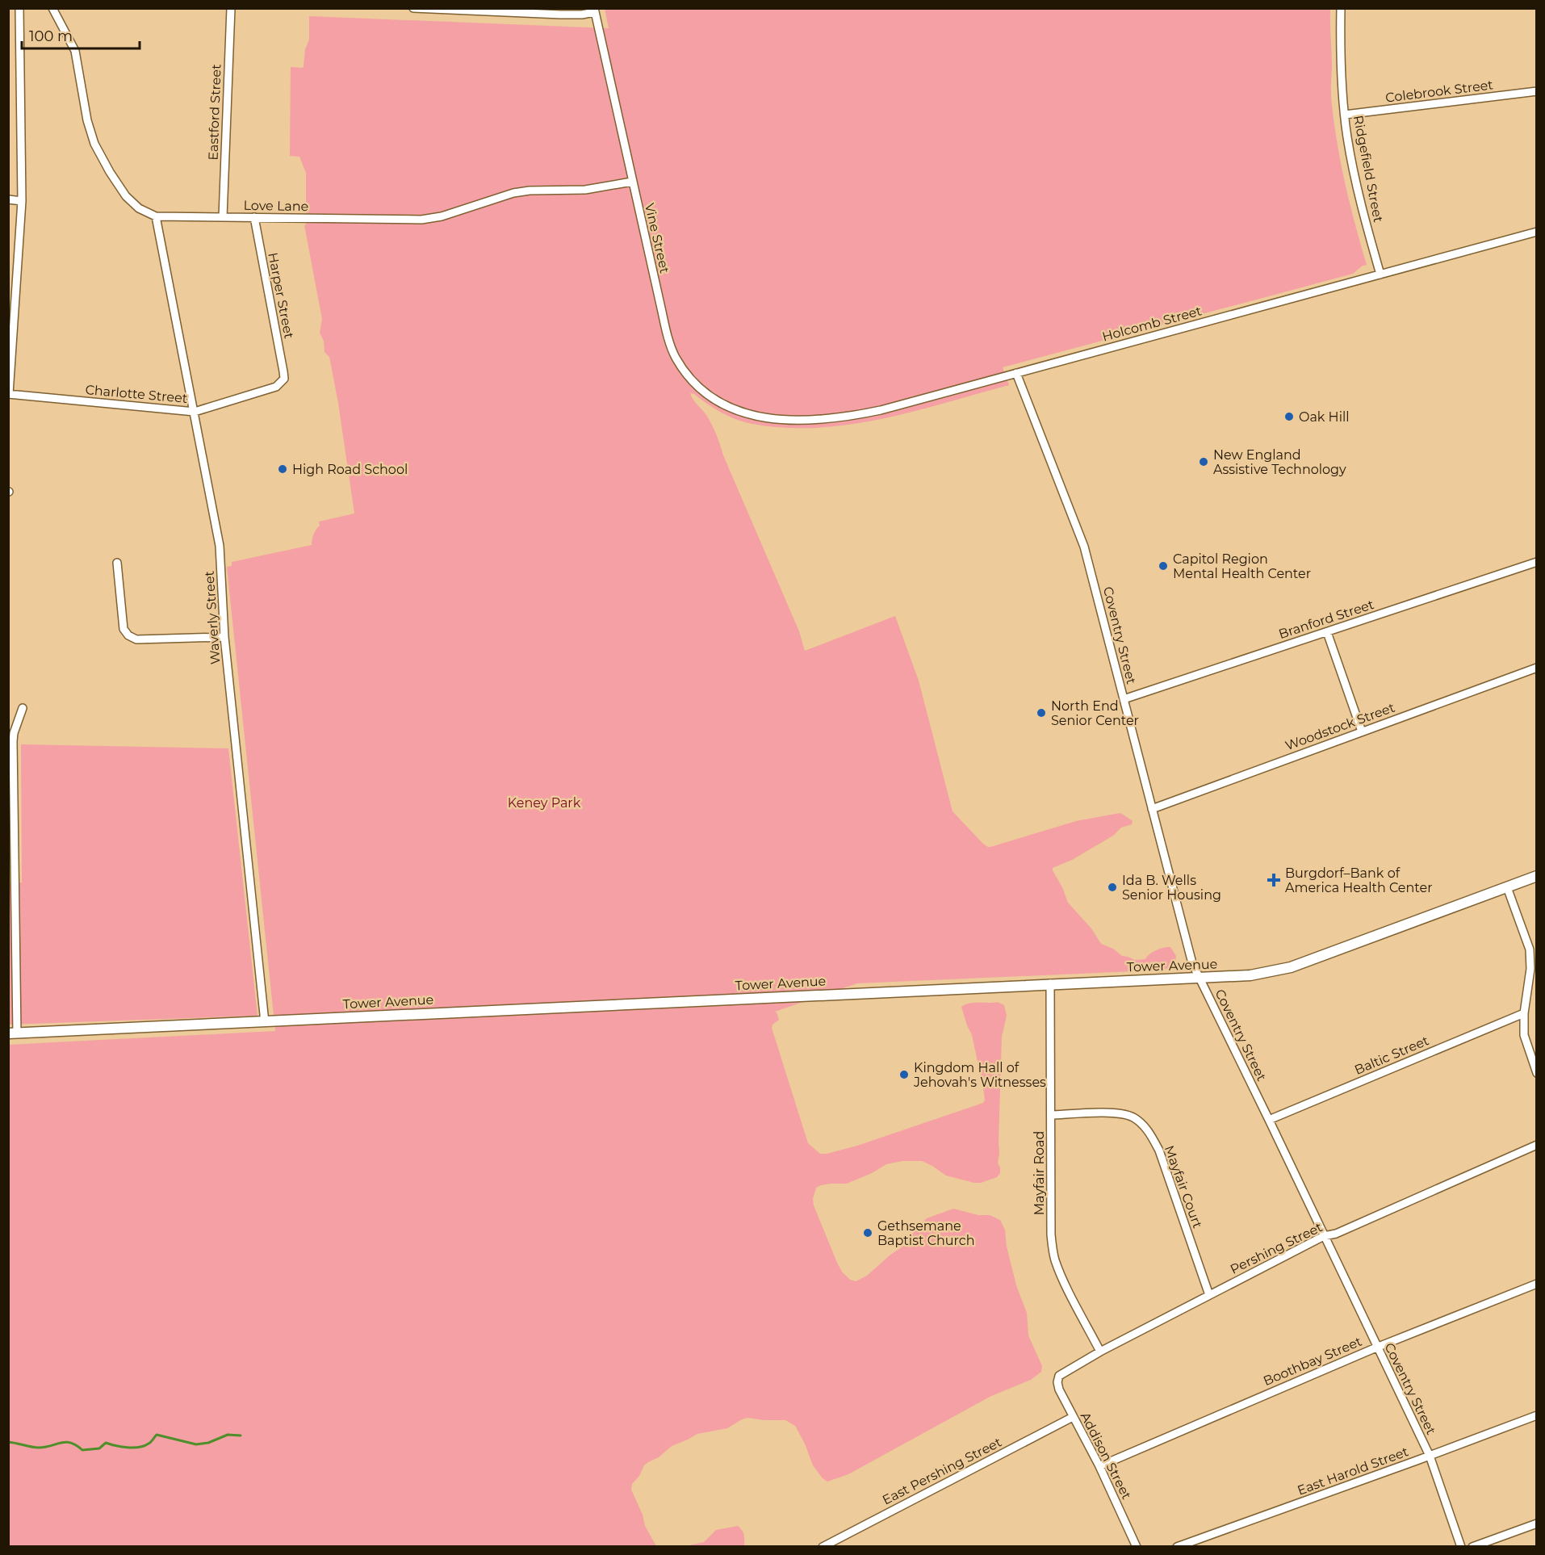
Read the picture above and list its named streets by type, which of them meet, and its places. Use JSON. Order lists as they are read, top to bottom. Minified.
{"streets":{"main road":["Tower Avenue"],"street":["Colebrook Street","Eastford Street","Ridgefield Street","Love Lane","Vine Street","Harper Street","Holcomb Street","Charlotte Street","Waverly Street","Branford Street","Coventry Street","Woodstock Street","Baltic Street","Mayfair Road","Mayfair Court","Pershing Street","Boothbay Street","Addison Street","East Pershing Street","East Harold Street"]},"crossings":[["Colebrook Street","Ridgefield Street"],["Eastford Street","Love Lane"],["Ridgefield Street","Holcomb Street"],["Love Lane","Vine Street"],["Love Lane","Harper Street"],["Love Lane","Waverly Street"],["Vine Street","Holcomb Street"],["Harper Street","Charlotte Street"],["Holcomb Street","Coventry Street"],["Charlotte Street","Waverly Street"],["Waverly Street","Tower Avenue"],["Branford Street","Coventry Street"],["Coventry Street","Woodstock Street"],["Coventry Street","Tower Avenue"],["Coventry Street","Baltic Street"],["Coventry Street","Pershing Street"],["Coventry Street","Boothbay Street"],["Coventry Street","East Harold Street"],["Tower Avenue","Mayfair Road"],["Mayfair Road","Mayfair Court"],["Mayfair Road","Pershing Street"],["Mayfair Court","Pershing Street"],["Pershing Street","Addison Street"],["Boothbay Street","Addison Street"],["Addison Street","East Pershing Street"]],"parks":["Keney Park"],"places":{"other":["Oak Hill","New England Assistive Technology","High Road School","Capitol Region Mental Health Center","North End Senior Center","Ida B. Wells Senior Housing","Kingdom Hall of Jehovah's Witnesses","Gethsemane Baptist Church"],"health":["Burgdorf–Bank of America Health Center"]},"scale_bar":"100 m"}
